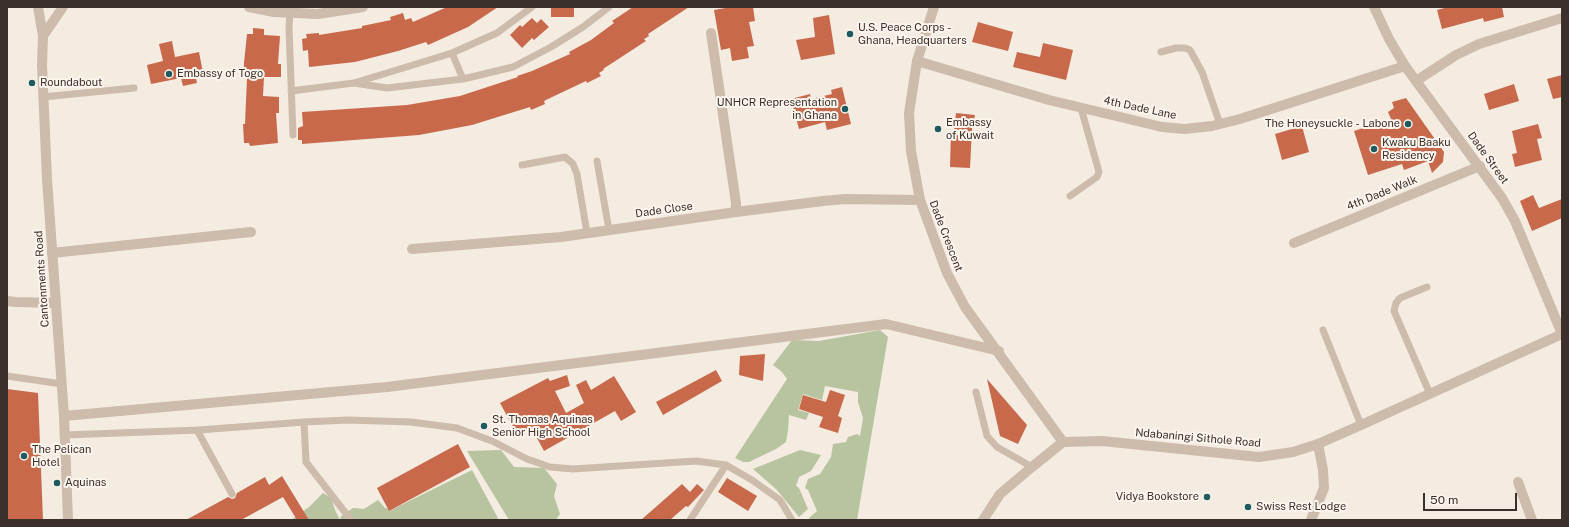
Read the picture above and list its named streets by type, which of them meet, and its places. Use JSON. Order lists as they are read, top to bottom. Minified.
{"streets":{"street":["4th Dade Lane","Dade Street","4th Dade Walk","Dade Close","Dade Crescent","Cantonments Road","Ndabaningi Sithole Road"]},"crossings":[["4th Dade Lane","Dade Street"],["4th Dade Lane","Dade Crescent"],["Dade Street","4th Dade Walk"],["Dade Street","Ndabaningi Sithole Road"],["Dade Close","Dade Crescent"],["Dade Crescent","Ndabaningi Sithole Road"]],"places":["U.S. Peace Corps - Ghana, Headquarters","Embassy of Togo","Roundabout","UNHCR Representation in Ghana","The Honeysuckle - Labone","Embassy of Kuwait","Kwaku Baaku Residency","St. Thomas Aquinas Senior High School","The Pelican Hotel","Aquinas","Vidya Bookstore","Swiss Rest Lodge"],"scale_bar":"50 m"}
